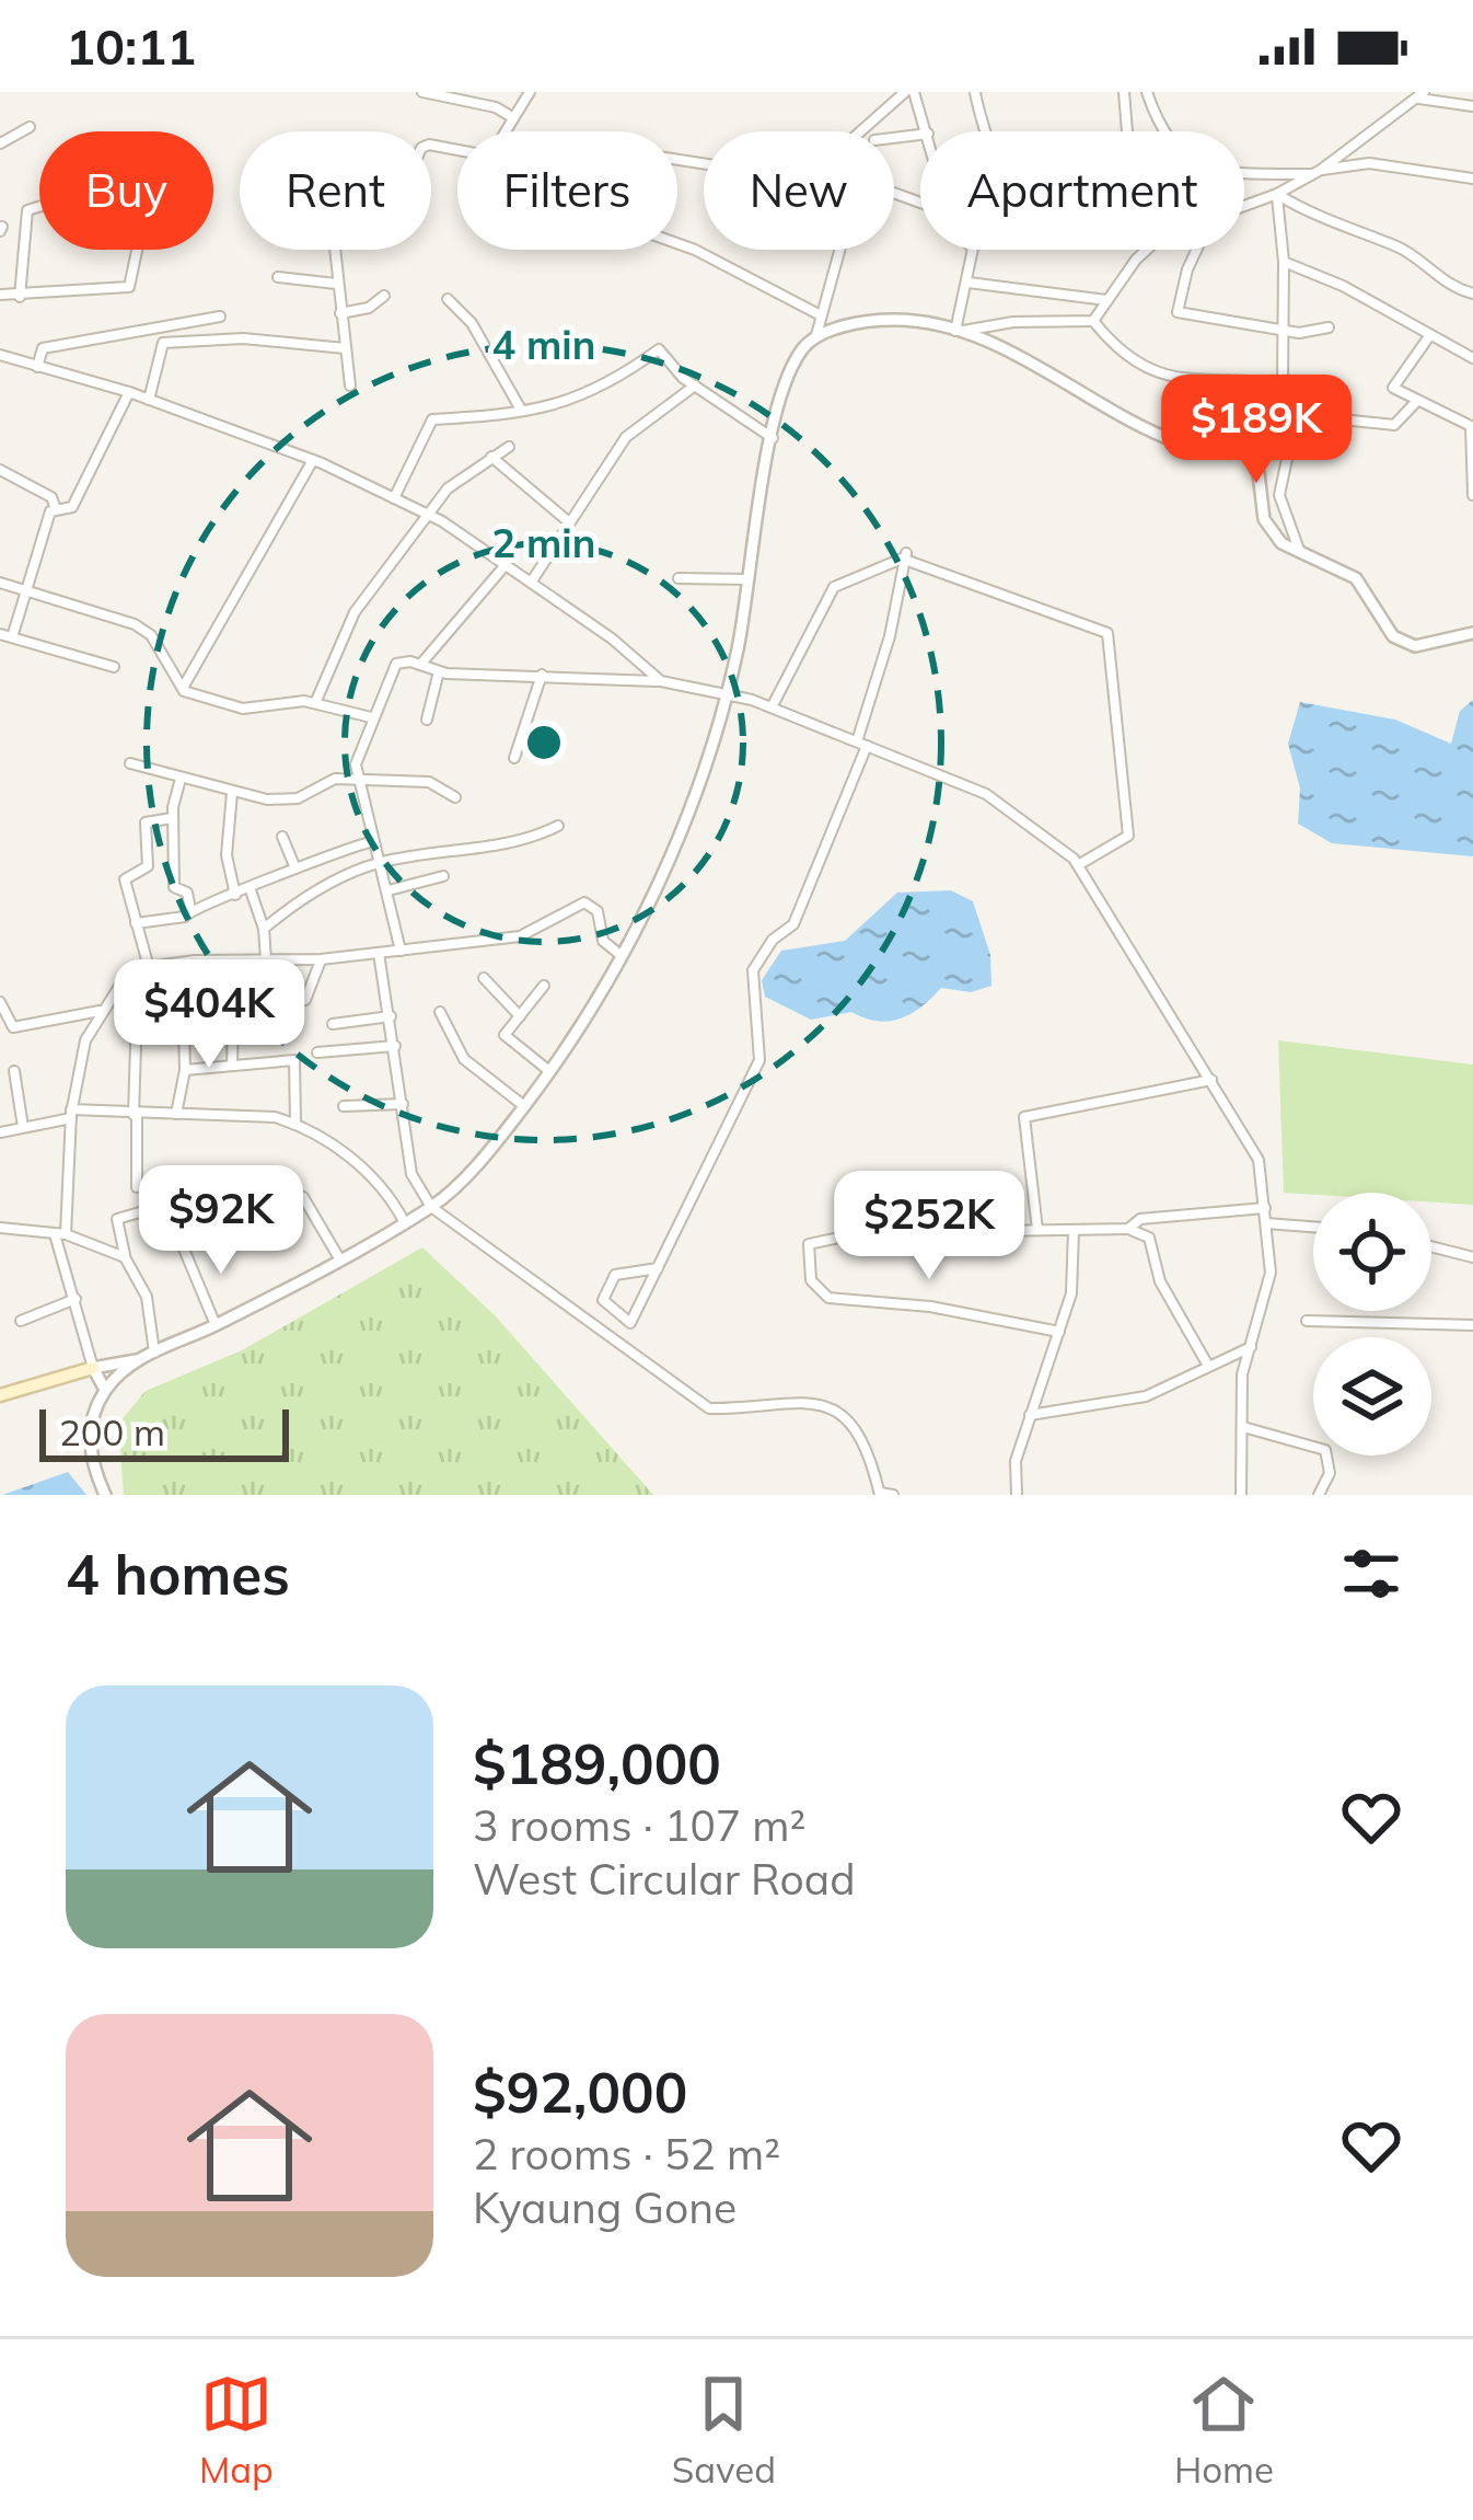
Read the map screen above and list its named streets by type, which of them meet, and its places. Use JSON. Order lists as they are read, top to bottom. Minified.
{"scale_bar":"200 m","page":{"status":"10:11","chip":["Buy","Rent","Filters","New","Apartment"],"price":["$189K","$404K","$92K","$252K"],"scale":"200 m","heading":"4 homes","list":[{"name":"$189,000","note":"3 rooms · 107 m² · West Circular Road"},{"name":"$92,000","note":"2 rooms · 52 m² · Kyaung Gone"}],"tabs":["Map","Saved","Home"]},"rings":["4 min","2 min"]}
